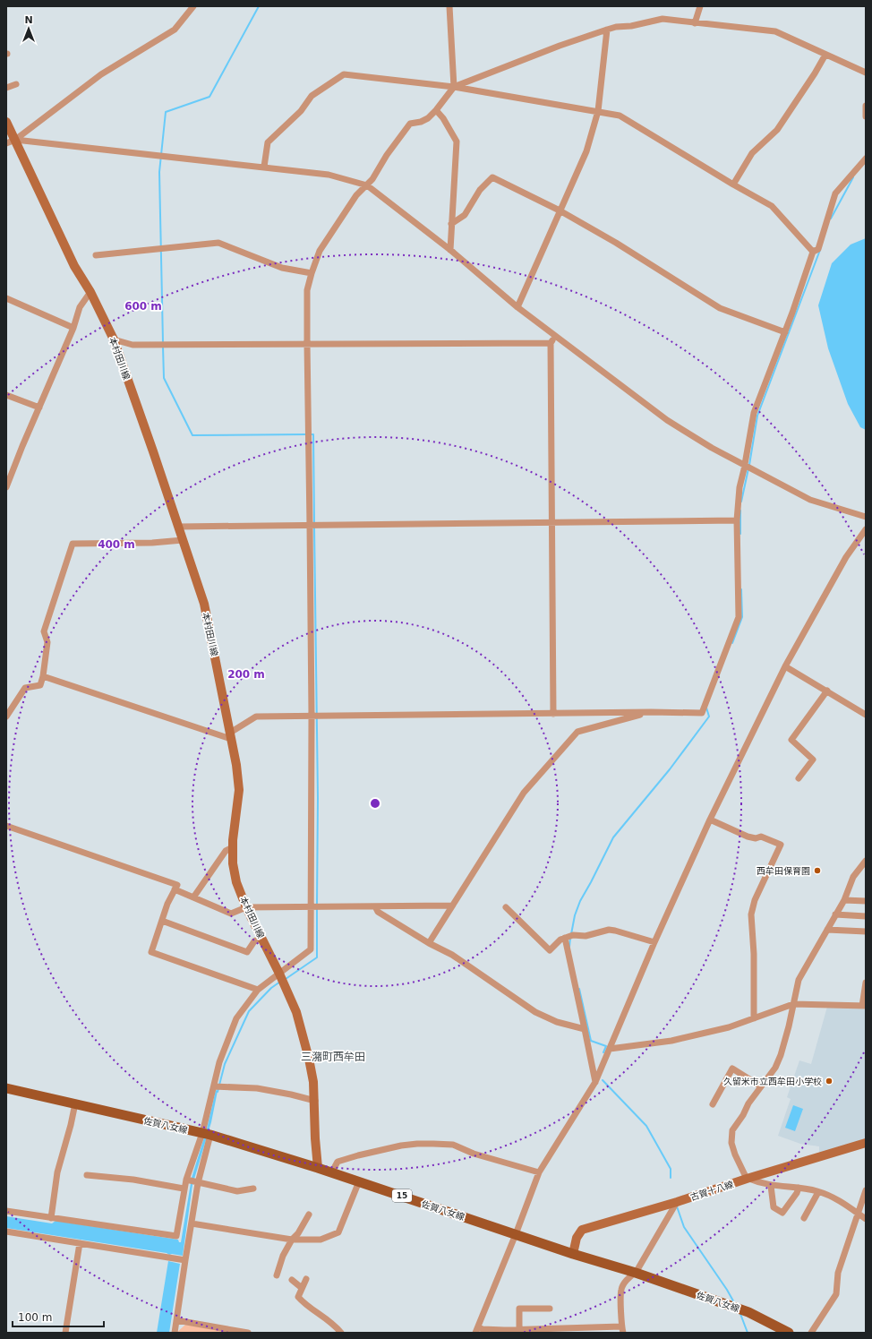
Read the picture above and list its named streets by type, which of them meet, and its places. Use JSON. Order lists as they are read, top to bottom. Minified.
{"streets":{"main road":["本村田川線","佐賀八女線","古賀十八線","15"]},"crossings":[["本村田川線","佐賀八女線"],["佐賀八女線","古賀十八線"]],"districts":["三潴町西牟田"],"places":["西牟田保育園","久留米市立西牟田小学校"],"scale_bar":"100 m","north":"top","rings":["600 m","400 m","200 m"]}
